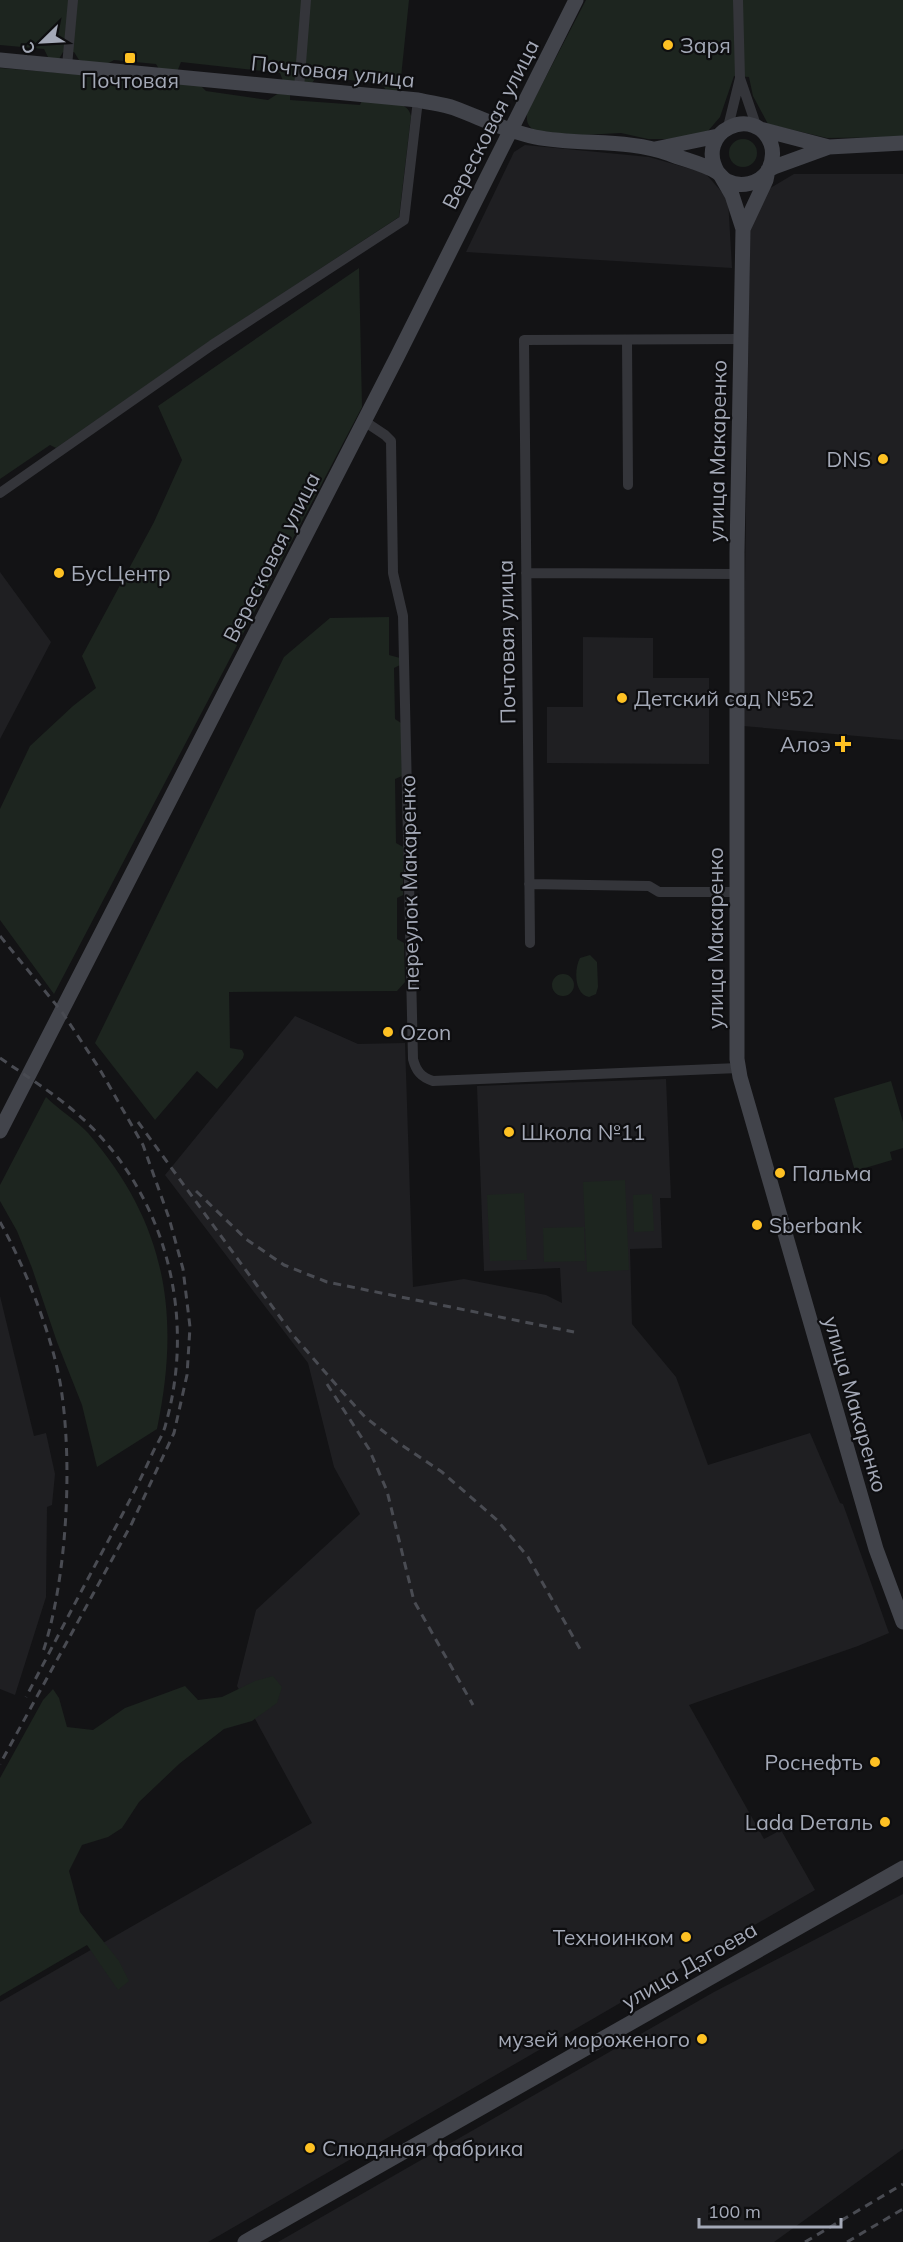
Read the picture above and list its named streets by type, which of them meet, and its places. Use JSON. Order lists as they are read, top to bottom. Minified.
{"streets":{"street":["Почтовая улица","Вересковая улица","улица Макаренко","переулок Макаренко","улица Дзгоева"]},"crossings":[["Почтовая улица","Вересковая улица"],["Почтовая улица","улица Макаренко"],["Вересковая улица","переулок Макаренко"],["улица Макаренко","переулок Макаренко"]],"places":{"other":["Заря","DNS","БусЦентр","Детский сад №52","Ozon","Школа №11","Пальма","Sberbank","Роснефть","Lada Dеталь","Техноинком","музей мороженого","Слюдяная фабрика"],"transit":["Почтовая"],"health":["Алоэ"]},"scale_bar":"100 m","north":"bottom left"}
